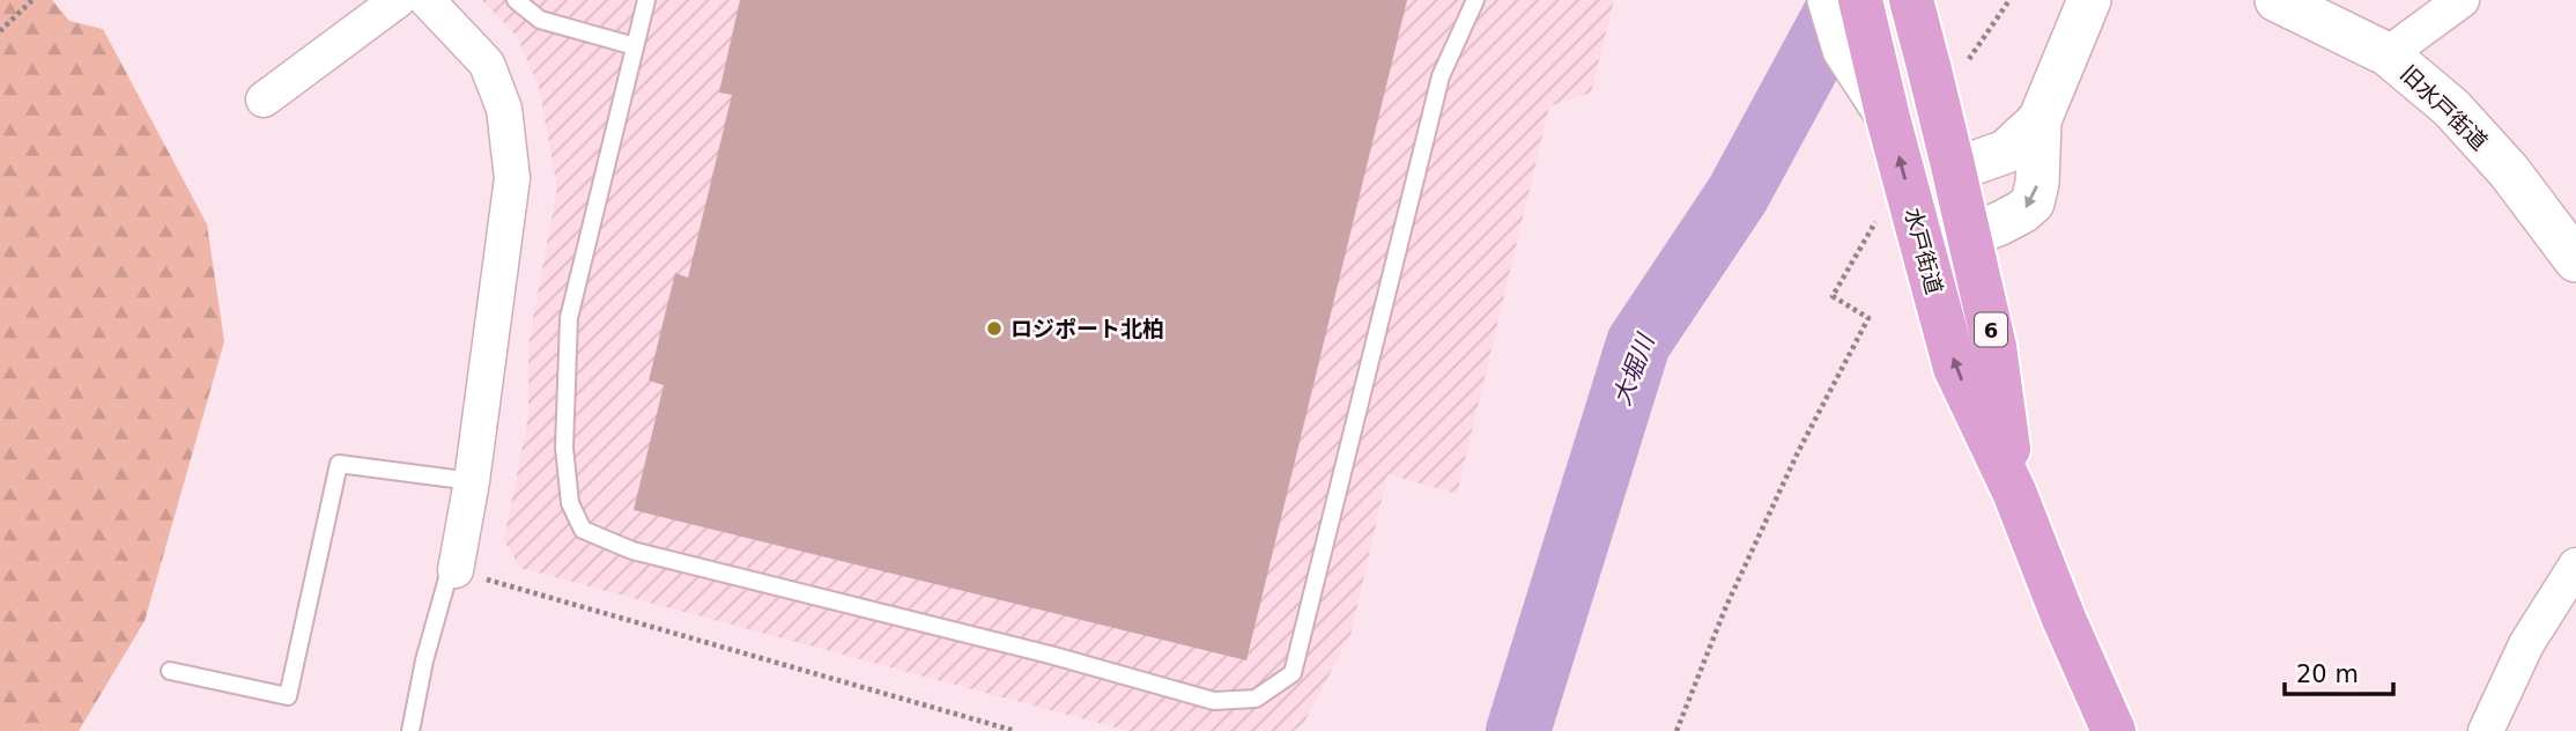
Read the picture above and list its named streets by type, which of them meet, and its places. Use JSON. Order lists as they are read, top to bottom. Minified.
{"streets":{"highway":["水戸街道","6"],"street":["旧水戸街道"]},"water":["大堀川"],"places":["ロジポート北柏"],"scale_bar":"20 m"}
